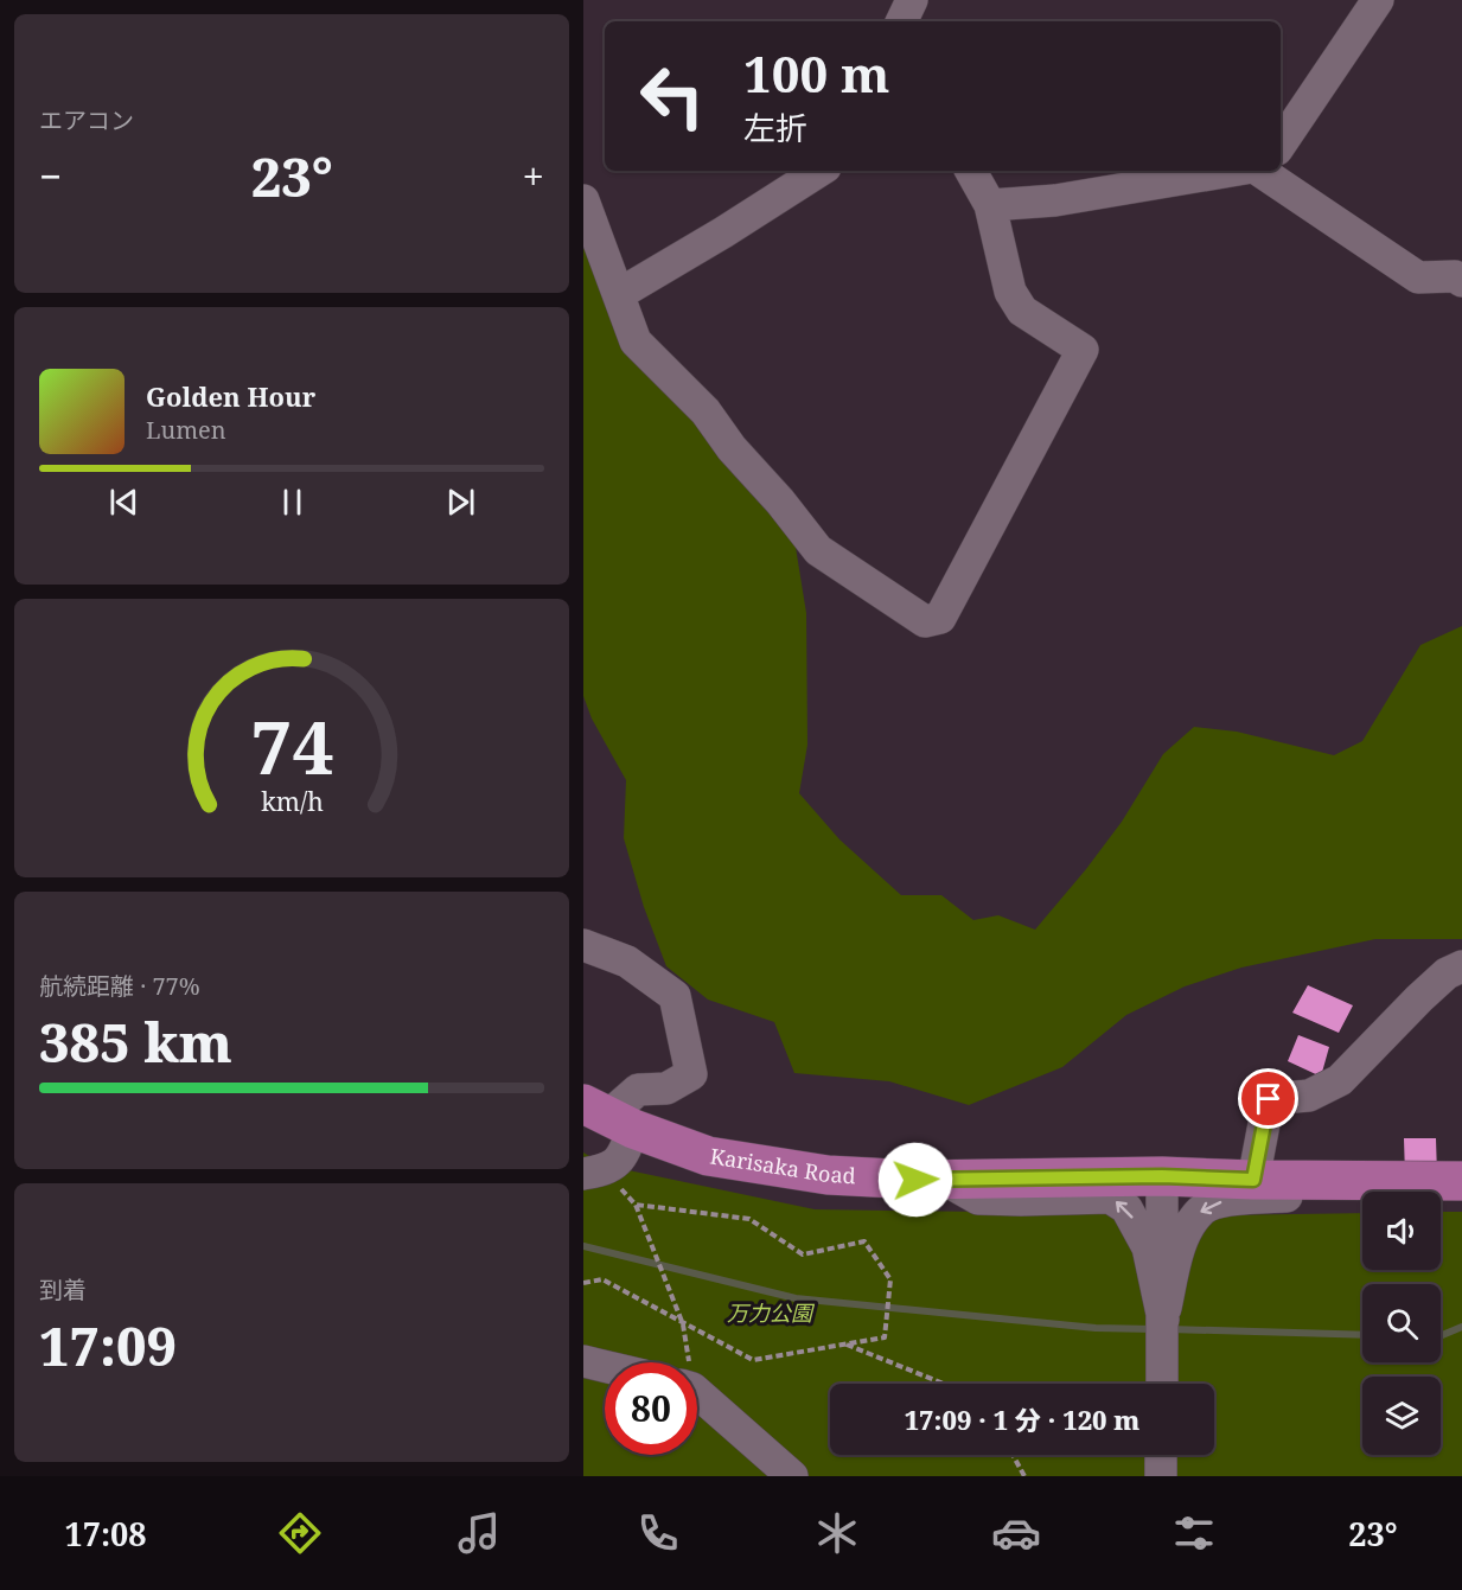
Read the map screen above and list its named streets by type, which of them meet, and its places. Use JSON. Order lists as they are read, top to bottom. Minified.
{"streets":{"highway":["Karisaka Road"]},"parks":["万力公園"],"page":{"tile":["エアコン",["航続距離 · 77%","385 km"],["到着","17:09"]],"turn":["100 m","左折"],"heat":["−","23°","+"],"song":["Golden Hour","Lumen"],"limit":"80","trip":"17:09 · 1 分 · 120 m","tabs":["17:08","23°"],"gauge":["74","km/h"]}}
